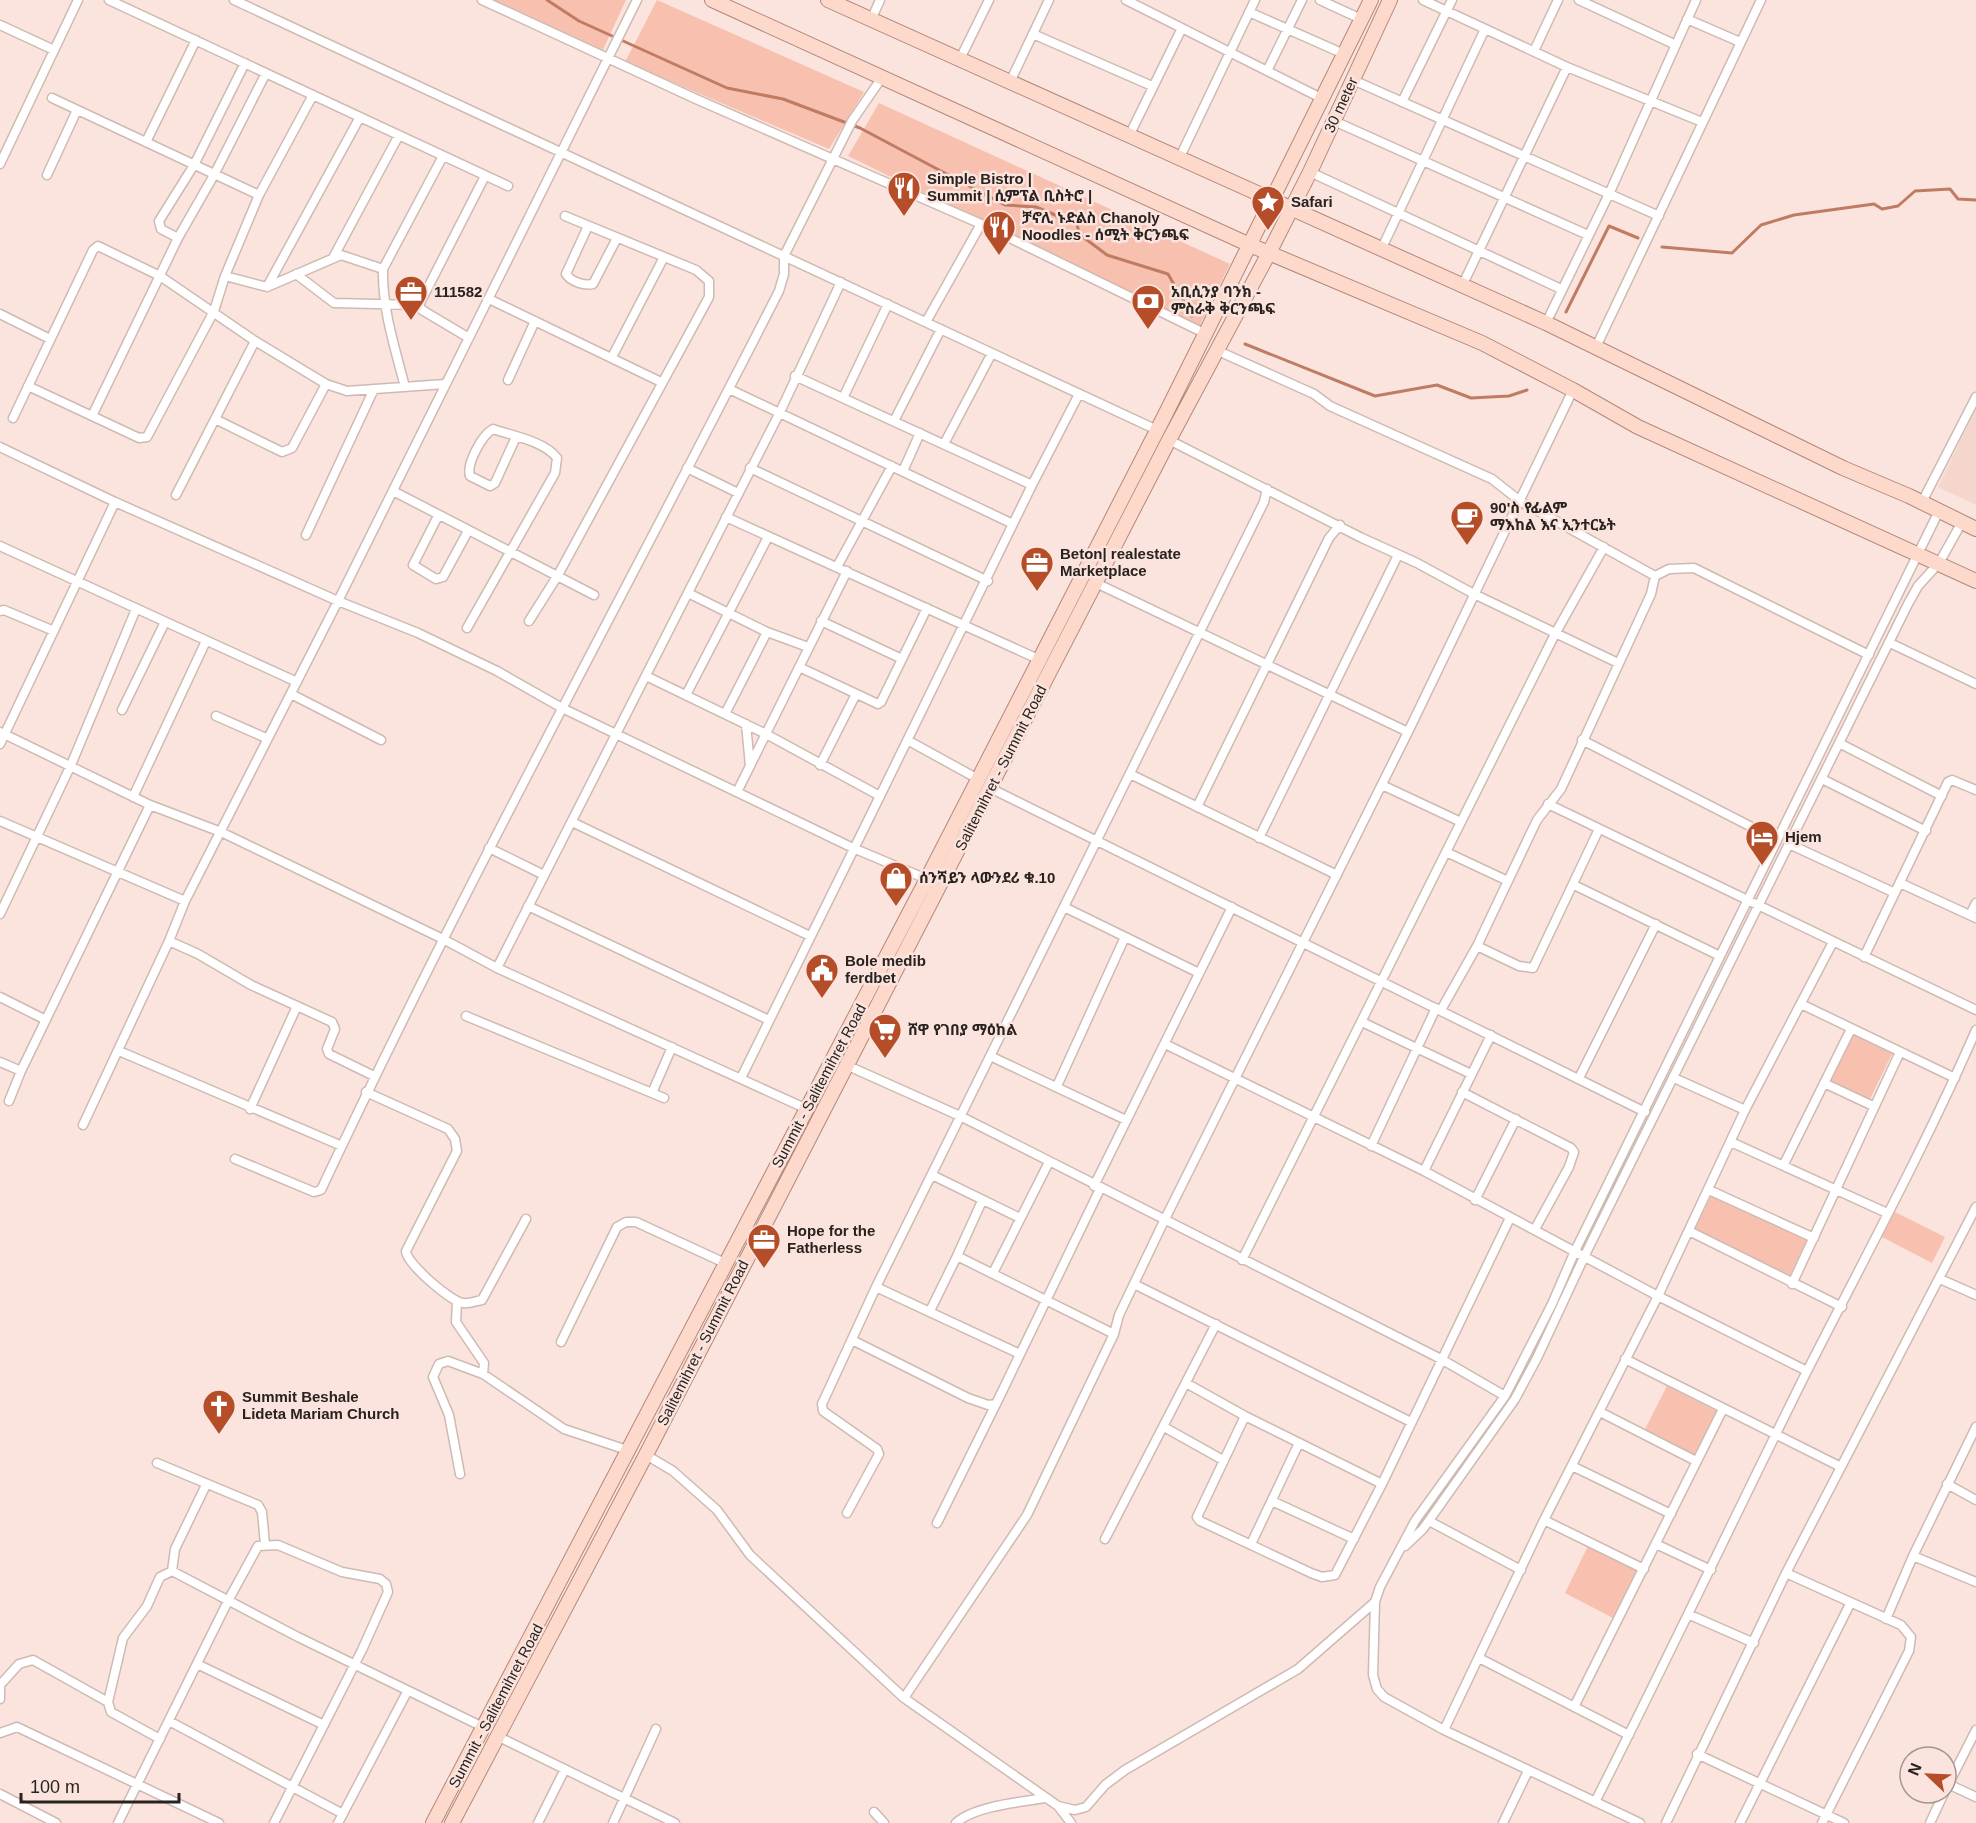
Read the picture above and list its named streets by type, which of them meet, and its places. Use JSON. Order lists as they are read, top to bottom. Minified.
{"streets":{"main road":["30 meter","Salitemihret - Summit Road","Summit - Salitemihret Road"]},"crossings":[["30 meter","Summit - Salitemihret Road"]],"places":{"restaurant":["Simple Bistro | Summit | ሲምፕል ቢስትሮ |","ቻኖሊ ኑድልስ Chanoly Noodles - ሰሚት ቅርንጫፍ"],"place":["Safari"],"office":["111582","Beton| realestate Marketplace","Hope for the Fatherless"],"bank":["አቢሲንያ ባንክ - ምስራቅ ቅርንጫፍ"],"cafe":["90'ስ የፊልም ማእከል እና ኢንተርኔት"],"hotel":["Hjem"],"shop":["ሰንሻይን ላውንደሪ ቁ.10"],"public building":["Bole medib ferdbet"],"supermarket":["ሸዋ የገበያ ማዕከል"],"church":["Summit Beshale Lideta Mariam Church"]},"scale_bar":"100 m","north":"top left"}
